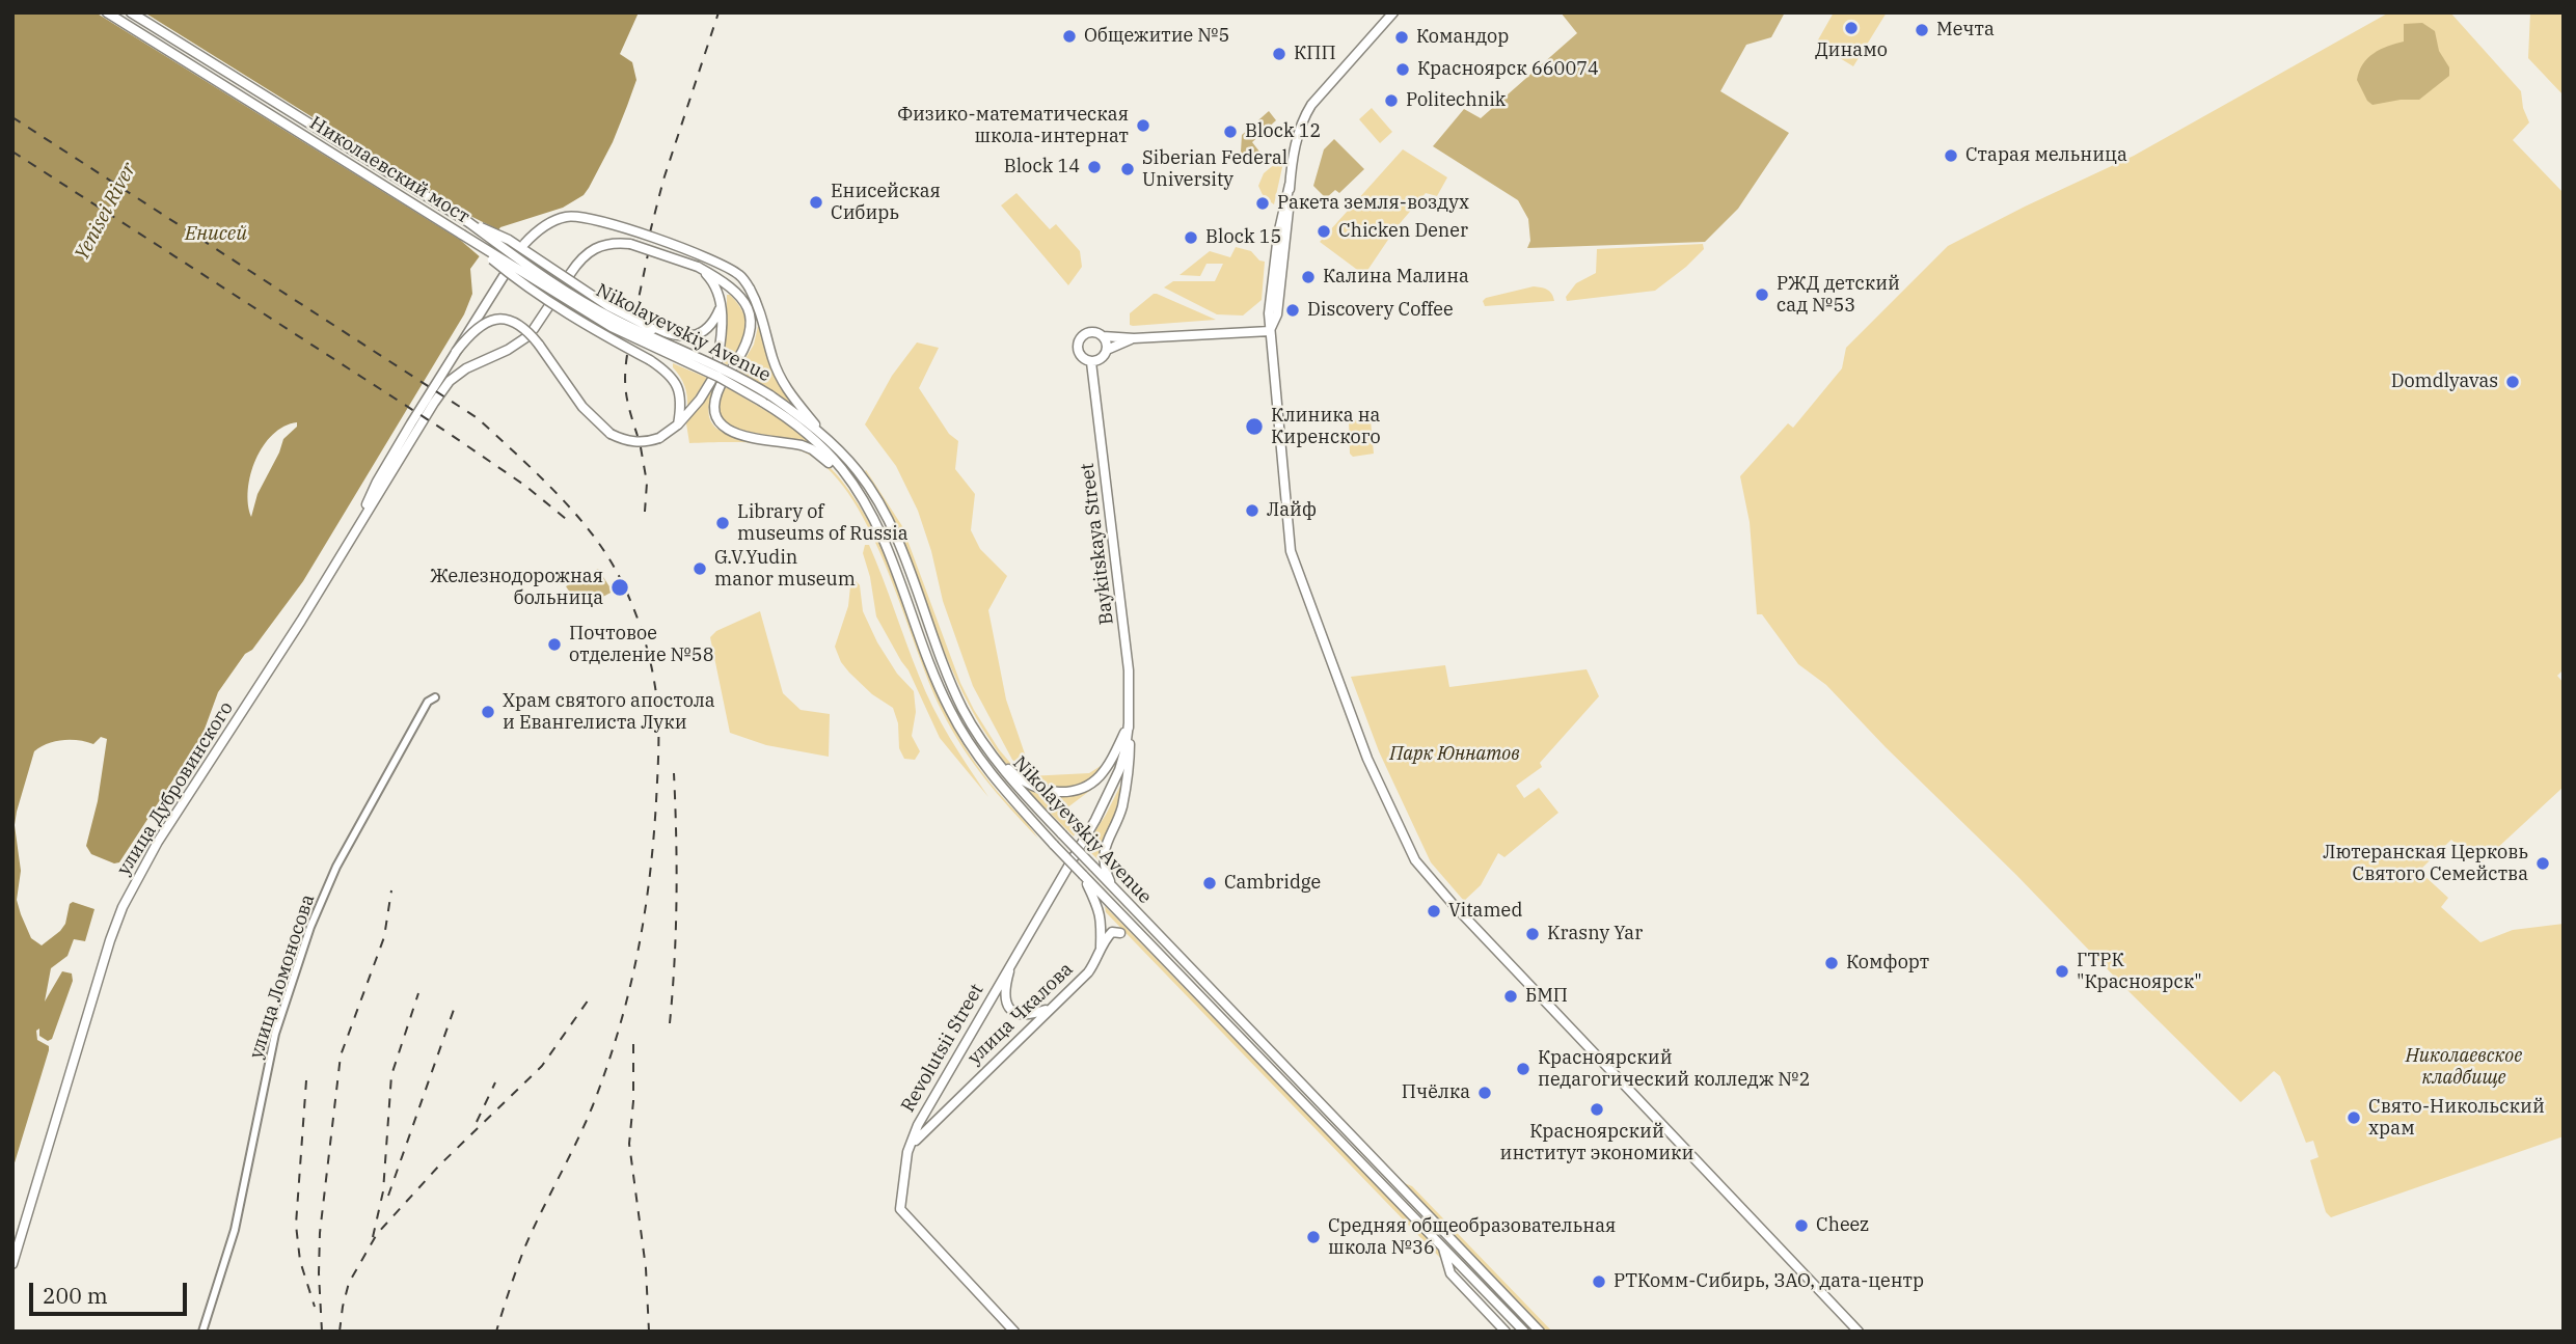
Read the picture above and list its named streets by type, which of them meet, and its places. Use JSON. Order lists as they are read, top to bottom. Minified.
{"streets":{"main road":["Николаевский мост","Nikolayevskiy Avenue","Baykitskaya Street","улица Дубровинского","улица Чкалова","Revolutsii Street"],"street":["улица Ломоносова"]},"crossings":[["Николаевский мост","Nikolayevskiy Avenue"],["Baykitskaya Street","Revolutsii Street"],["улица Чкалова","Revolutsii Street"]],"water":["Yenisei River","Енисей"],"parks":["Парк Юннатов","Николаевское кладбище"],"places":["Динамо","Мечта","Общежитие №5","Командор","КПП","Красноярск 660074","Politechnik","Физико-математическая школа-интернат","Block 12","Старая мельница","Block 14","Siberian Federal University","Енисейская Сибирь","Ракета земля-воздух","Chicken Dener","Block 15","Калина Малина","РЖД детский сад №53","Discovery Coffee","Domdlyavas","Клиника на Киренского","Лайф","Library of museums of Russia","G.V.Yudin manor museum","Железнодорожная больница","Почтовое отделение №58","Храм святого апостола и Евангелиста Луки","Лютеранская Церковь Святого Семейства","Cambridge","Vitamed","Krasny Yar","Комфорт","ГТРК \"Красноярск\"","БМП","Красноярский педагогический колледж №2","Пчёлка","Красноярский институт экономики","Свято-Никольский храм","Cheez","Средняя общеобразовательная школа №36","РТКомм-Сибирь, ЗАО, дата-центр"],"scale_bar":"200 m"}
